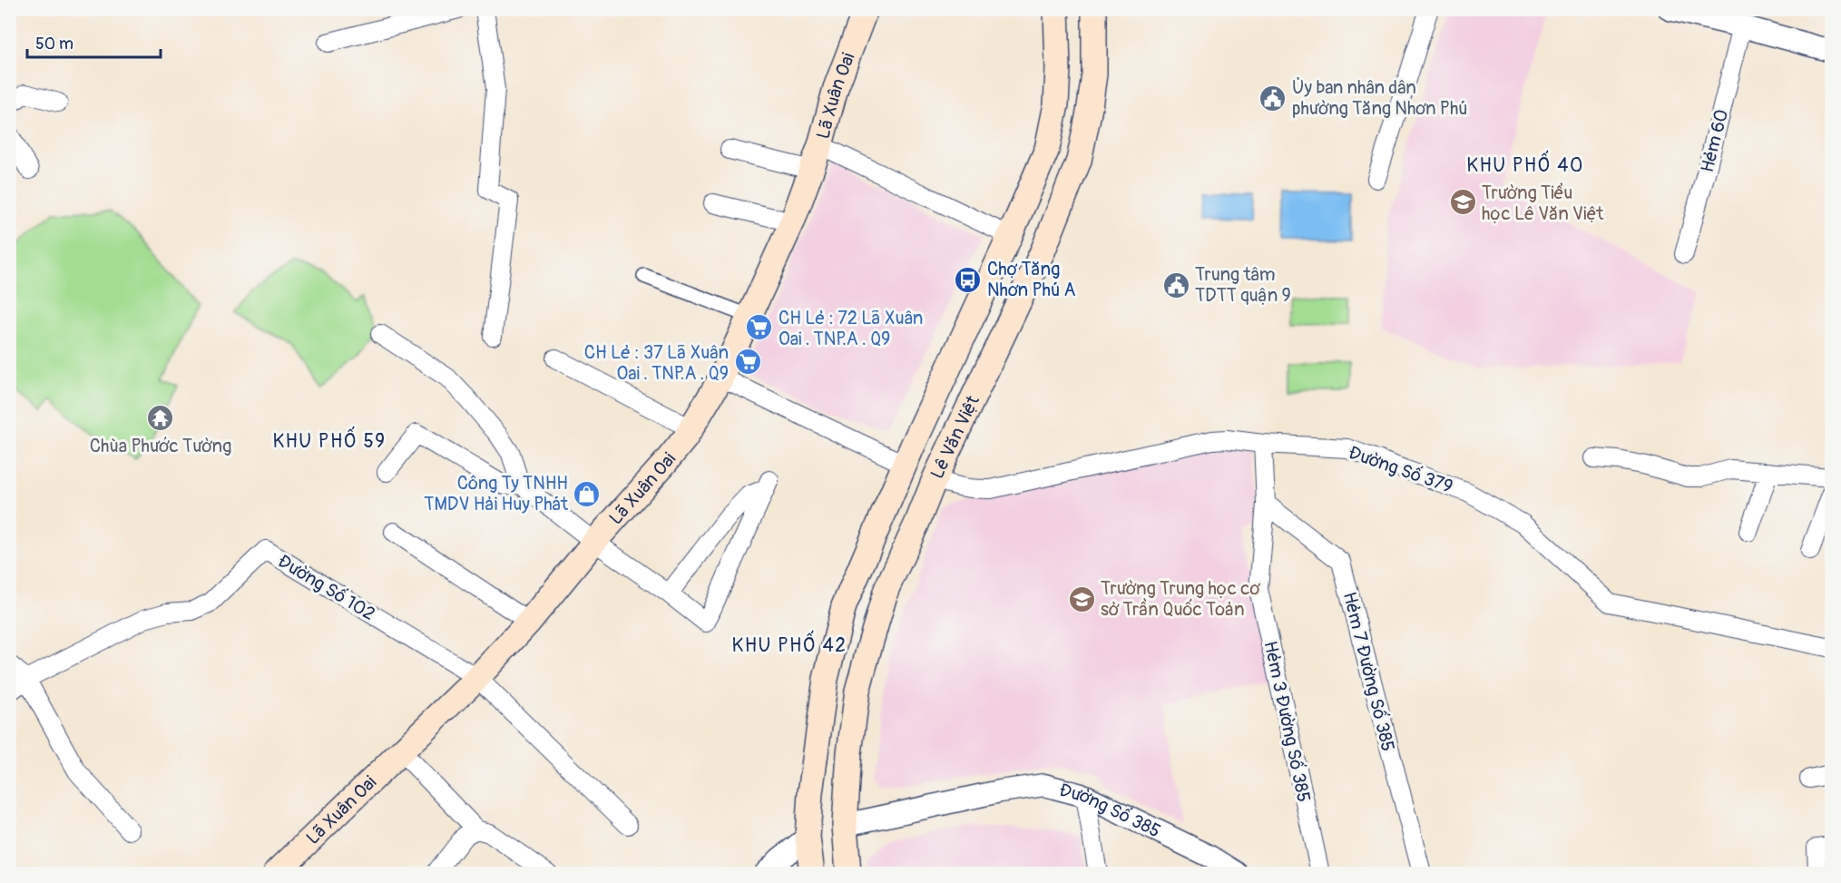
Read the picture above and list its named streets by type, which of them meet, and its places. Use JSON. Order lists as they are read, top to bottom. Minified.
{"streets":{"main road":["Lã Xuân Oai","Lê Văn Việt"],"street":["Hẻm 60","Đường Số 379","Đường Số 102","Hẻm 7 Đường Số 385","Hẻm 3 Đường Số 385","Đường Số 385"]},"crossings":[["Lã Xuân Oai","Đường Số 102"],["Lê Văn Việt","Đường Số 379"],["Lê Văn Việt","Đường Số 385"],["Đường Số 379","Hẻm 3 Đường Số 385"],["Hẻm 7 Đường Số 385","Hẻm 3 Đường Số 385"]],"districts":["KHU PHỐ 40","KHU PHỐ 59","KHU PHỐ 42"],"places":{"public building":["Ủy ban nhân dân phường Tăng Nhơn Phú","Trung tâm TDTT quận 9"],"school or university":["Trường Tiểu học Lê Văn Việt","Trường Trung học cơ sở Trần Quốc Toản"],"bus stop":["Chợ Tăng Nhơn Phú A"],"supermarket":["CH Lẻ : 72 Lã Xuân Oai . TNP.A . Q9","CH Lẻ : 37 Lã Xuân Oai . TNP.A . Q9"],"temple":["Chùa Phước Tường"],"shop":["Công Ty TNHH TMDV Hải Huy Phát"]},"scale_bar":"50 m"}
